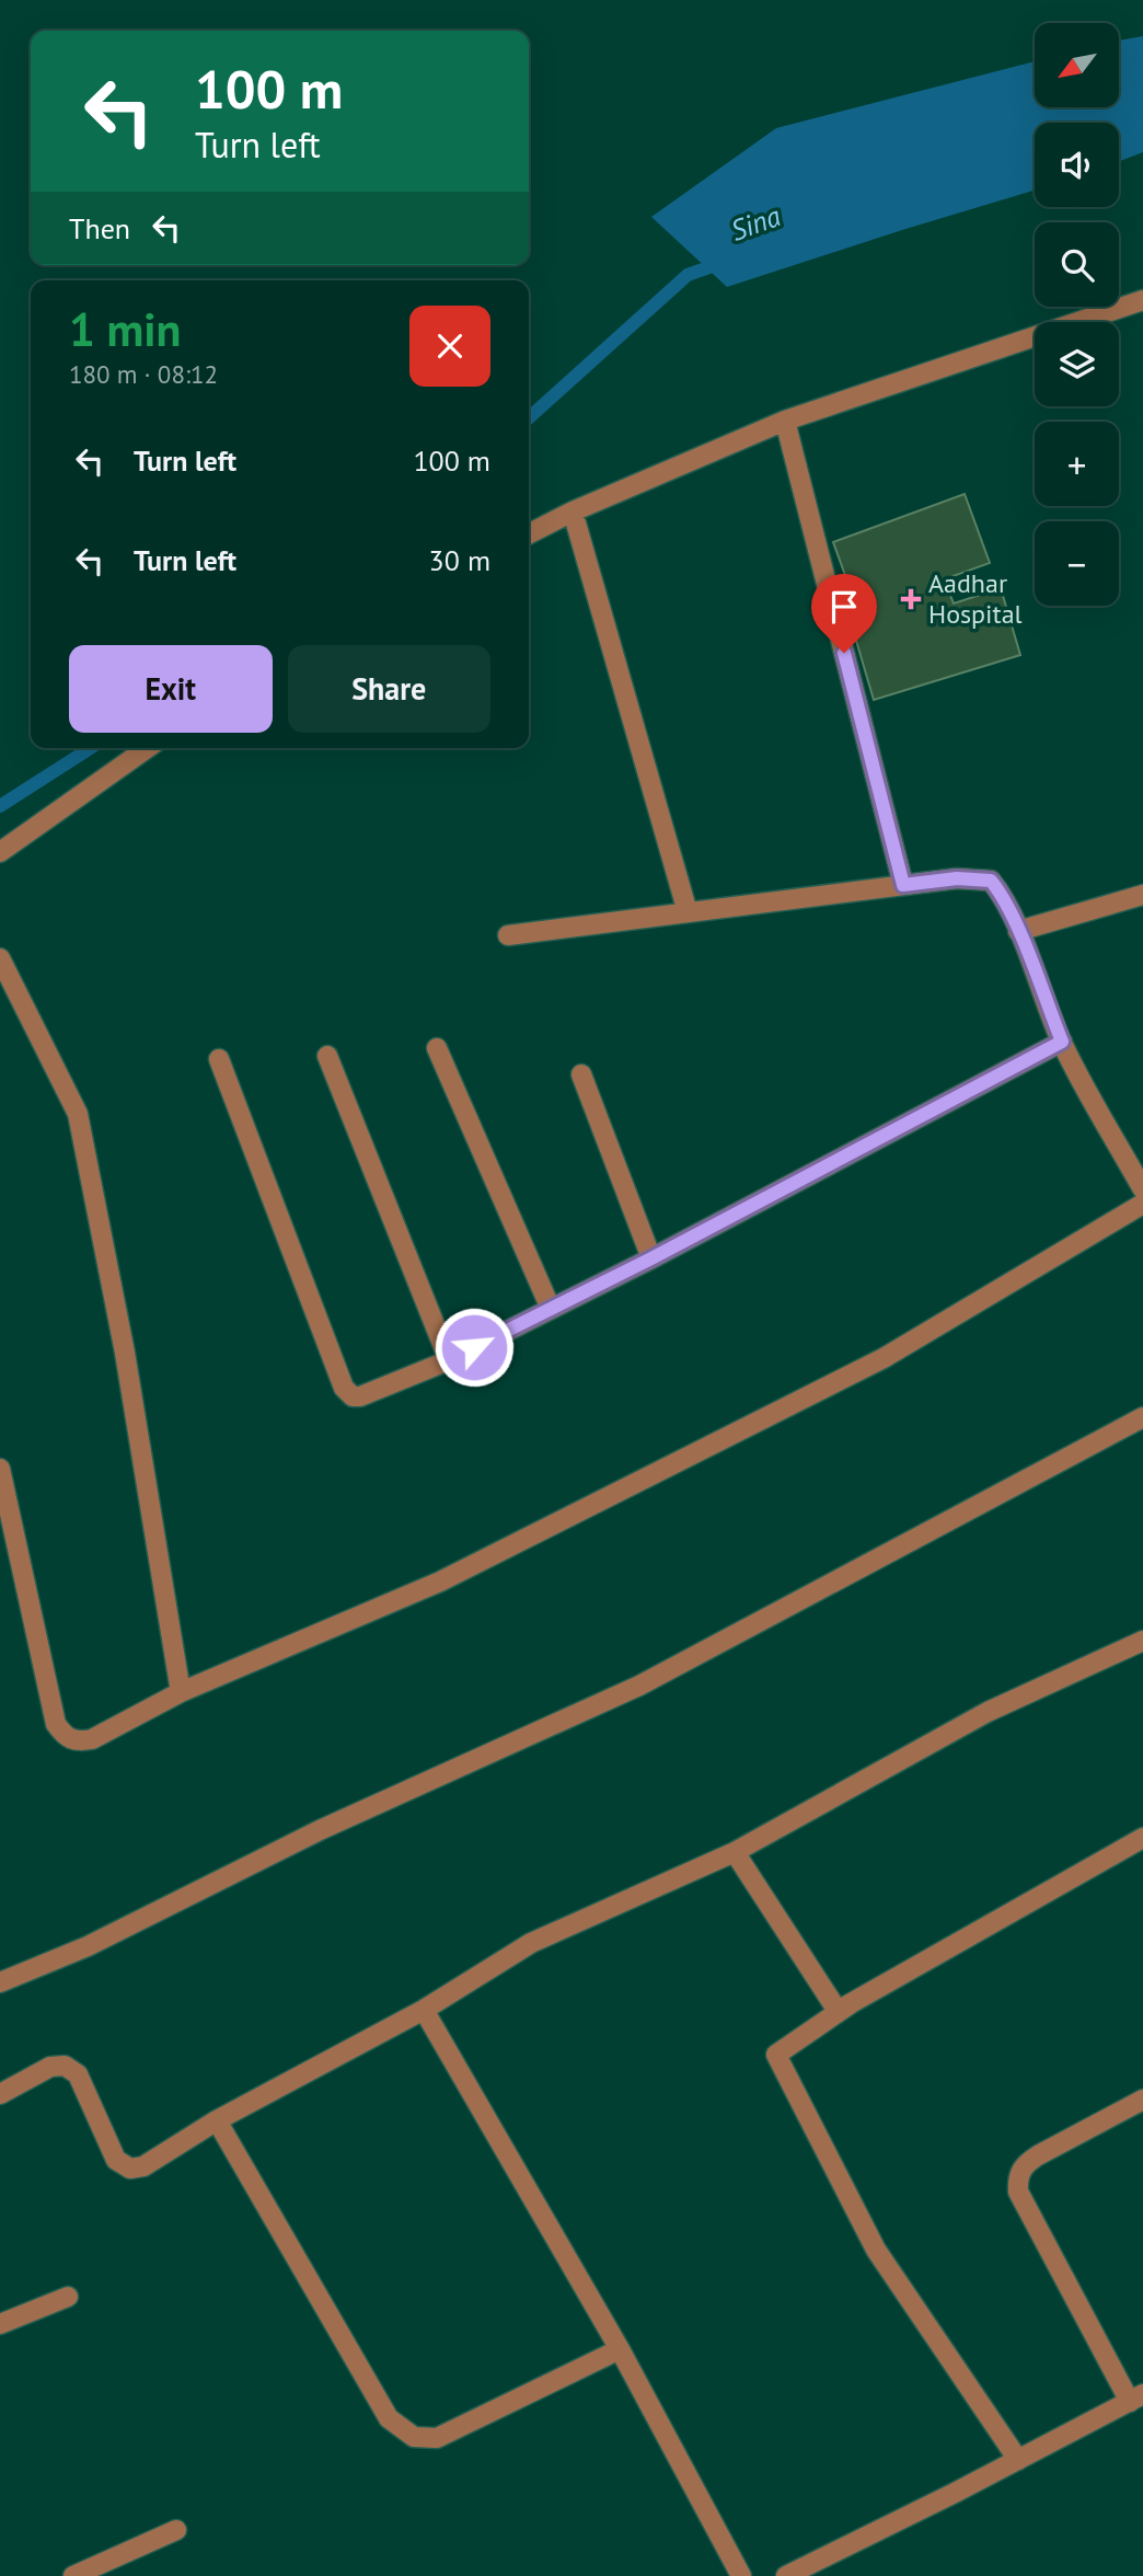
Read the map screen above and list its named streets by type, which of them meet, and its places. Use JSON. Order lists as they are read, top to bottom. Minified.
{"water":["Sina"],"places":{"health":["Aadhar Hospital"]},"north":"bottom left","page":{"map_buttons":["+","−"],"turn":["100 m","Turn left"],"then":"Then","heading":["1 min","180 m · 08:12"],"list":[{"name":"Turn left","value":"100 m"},{"name":"Turn left","value":"30 m"}],"buttons":["Exit","Share"]}}
